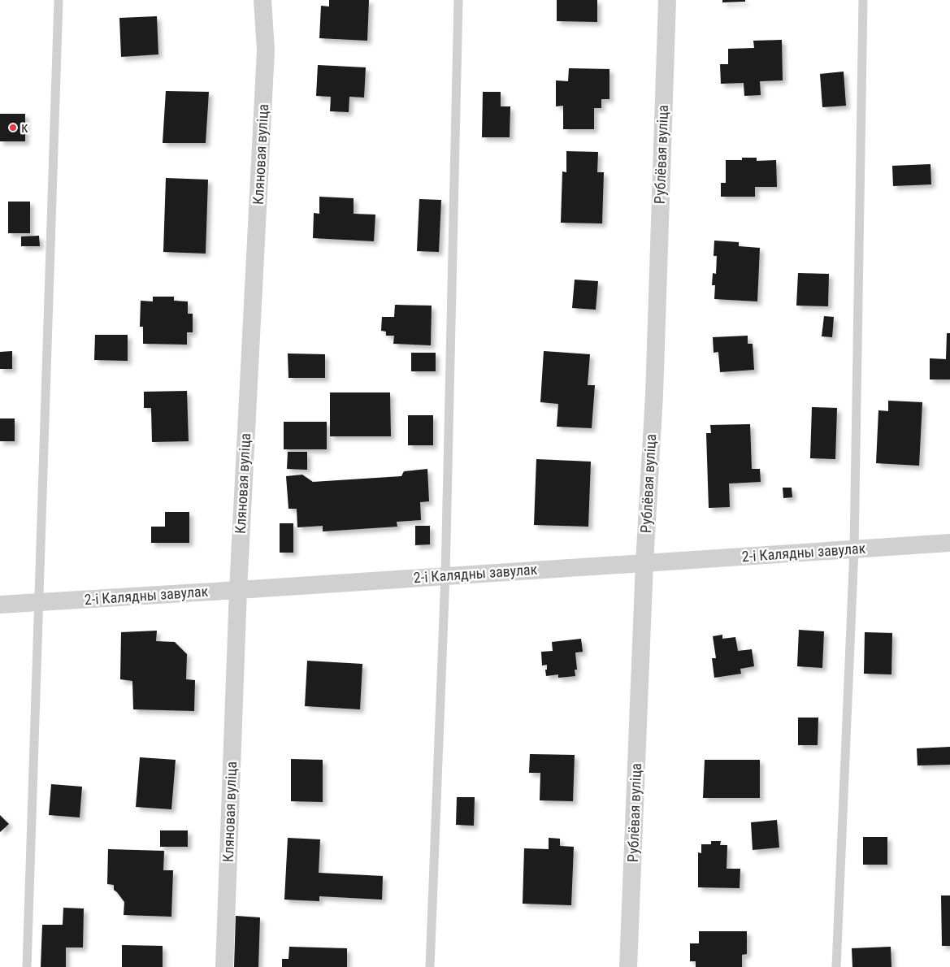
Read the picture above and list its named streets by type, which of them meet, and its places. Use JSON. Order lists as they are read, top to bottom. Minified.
{"streets":{"street":["Кляновая вуліца","Рублёвая вуліца","2-і Калядны завулак"]},"crossings":[["Кляновая вуліца","2-і Калядны завулак"],["Рублёвая вуліца","2-і Калядны завулак"]],"places":["к"]}
